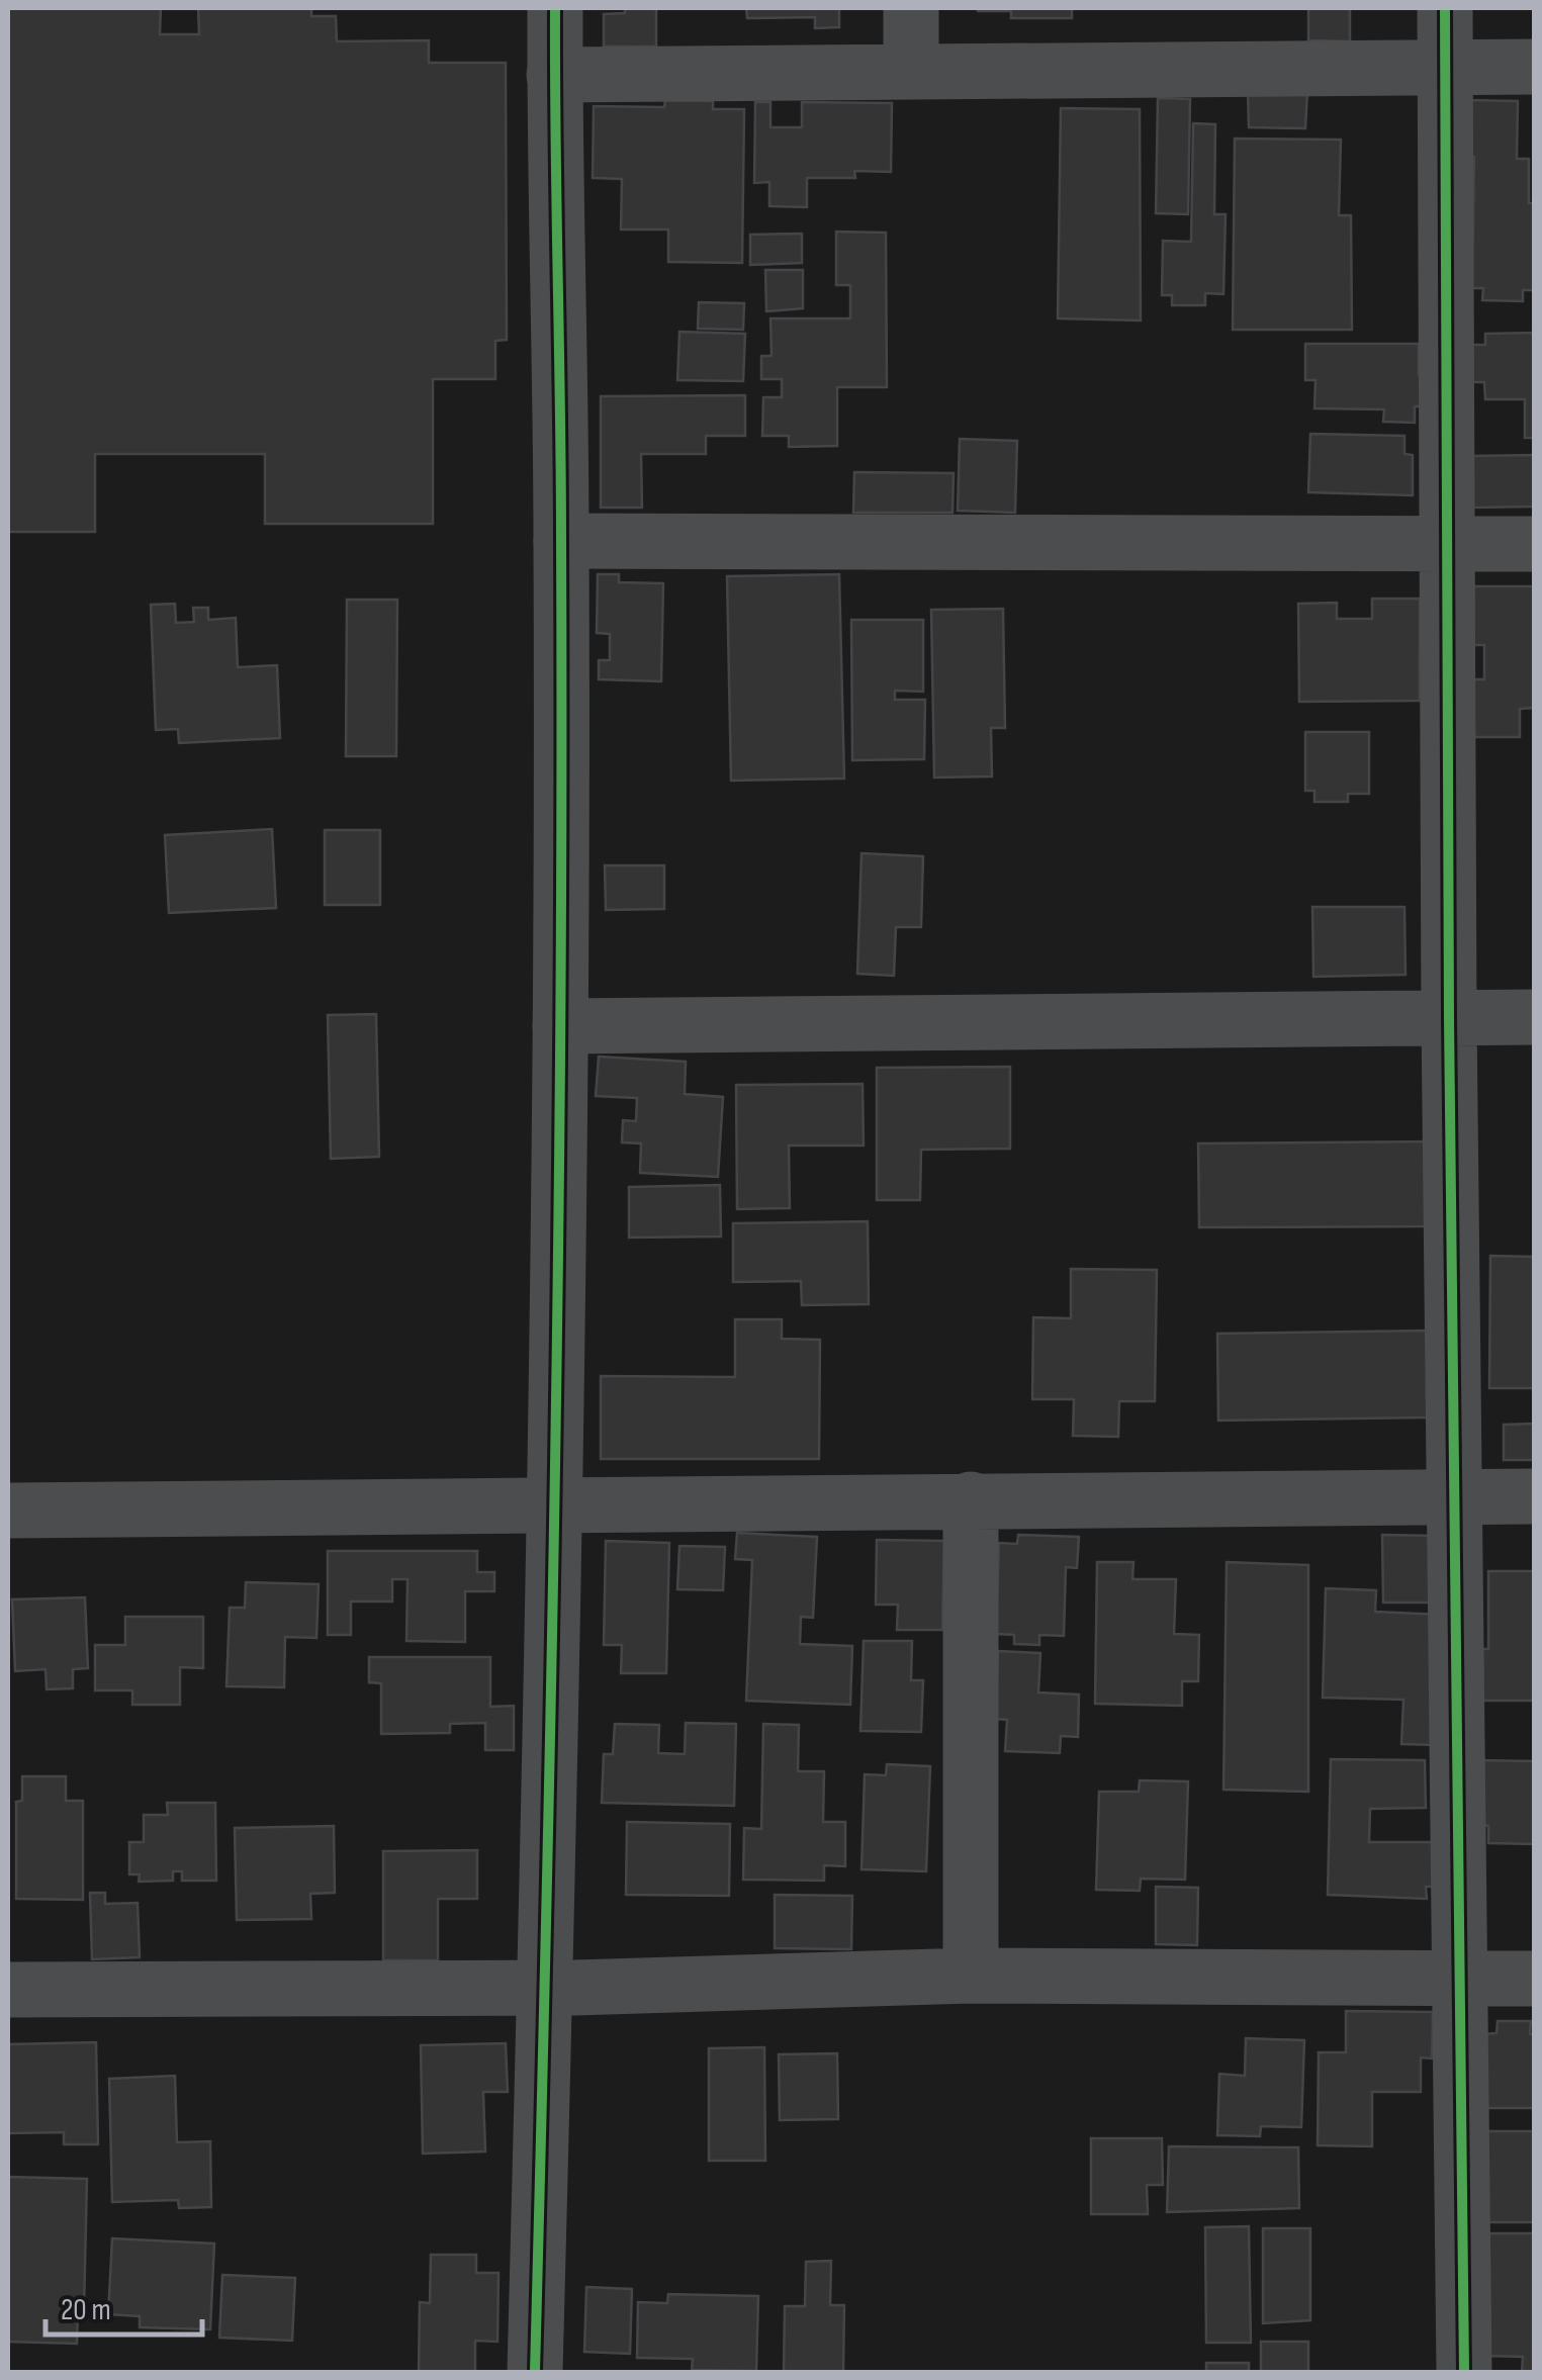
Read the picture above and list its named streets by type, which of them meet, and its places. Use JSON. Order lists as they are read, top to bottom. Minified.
{"scale_bar":"20 m"}
